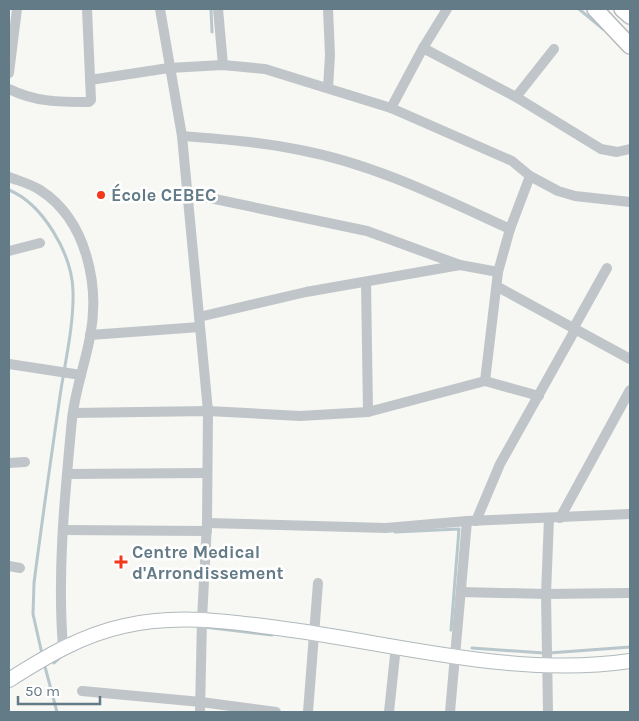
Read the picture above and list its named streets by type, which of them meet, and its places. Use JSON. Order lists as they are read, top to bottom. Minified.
{"places":{"other":["École CEBEC"],"health":["Centre Medical d'Arrondissement"]},"scale_bar":"50 m"}
